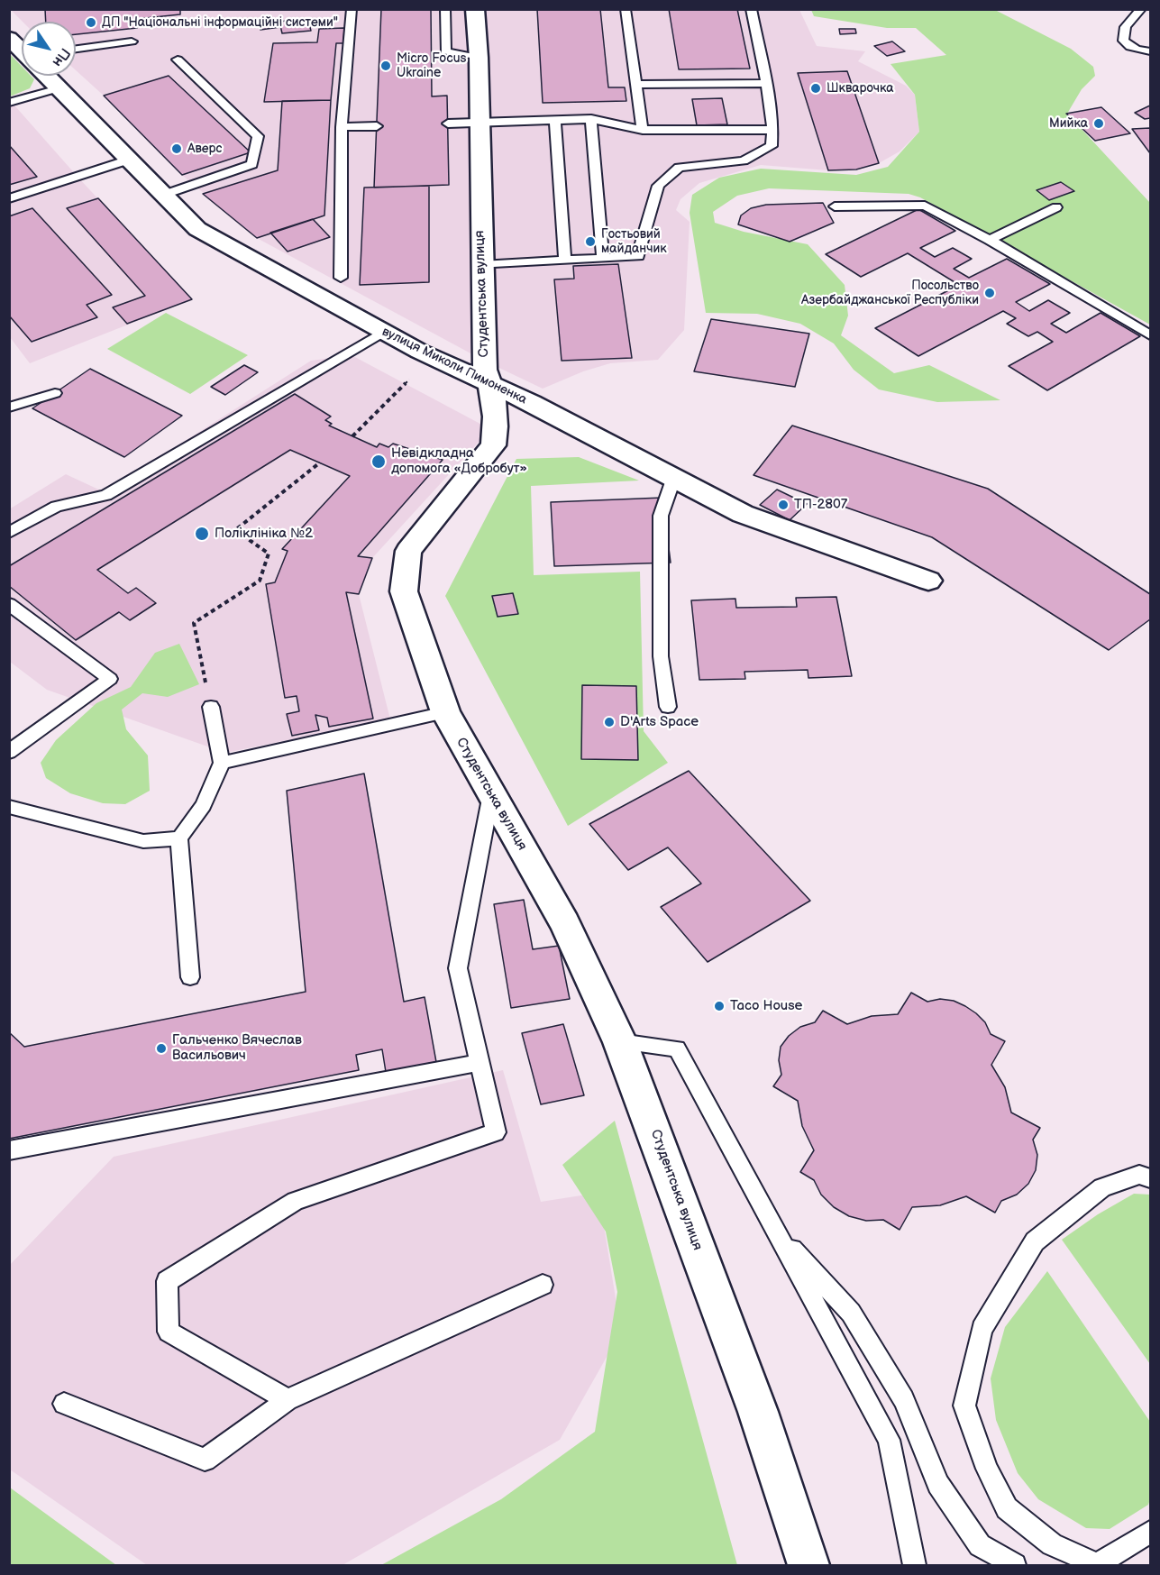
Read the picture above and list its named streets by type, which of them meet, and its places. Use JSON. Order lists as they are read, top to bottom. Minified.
{"streets":{"street":["Студентська вулиця","вулиця Миколи Пимоненка"]},"crossings":[["Студентська вулиця","вулиця Миколи Пимоненка"]],"places":["ДП \"Національні інформаційні системи\"","Micro Focus Ukraine","Шкварочка","Мийка","Аверс","Гостьовий майданчик","Посольство Азербайджанської Республіки","Невідкладна допомога «Добробут»","ТП-2807","Поліклініка №2","D'Arts Space","Taco House","Гальченко Вячеслав Васильович"],"north":"bottom right"}
